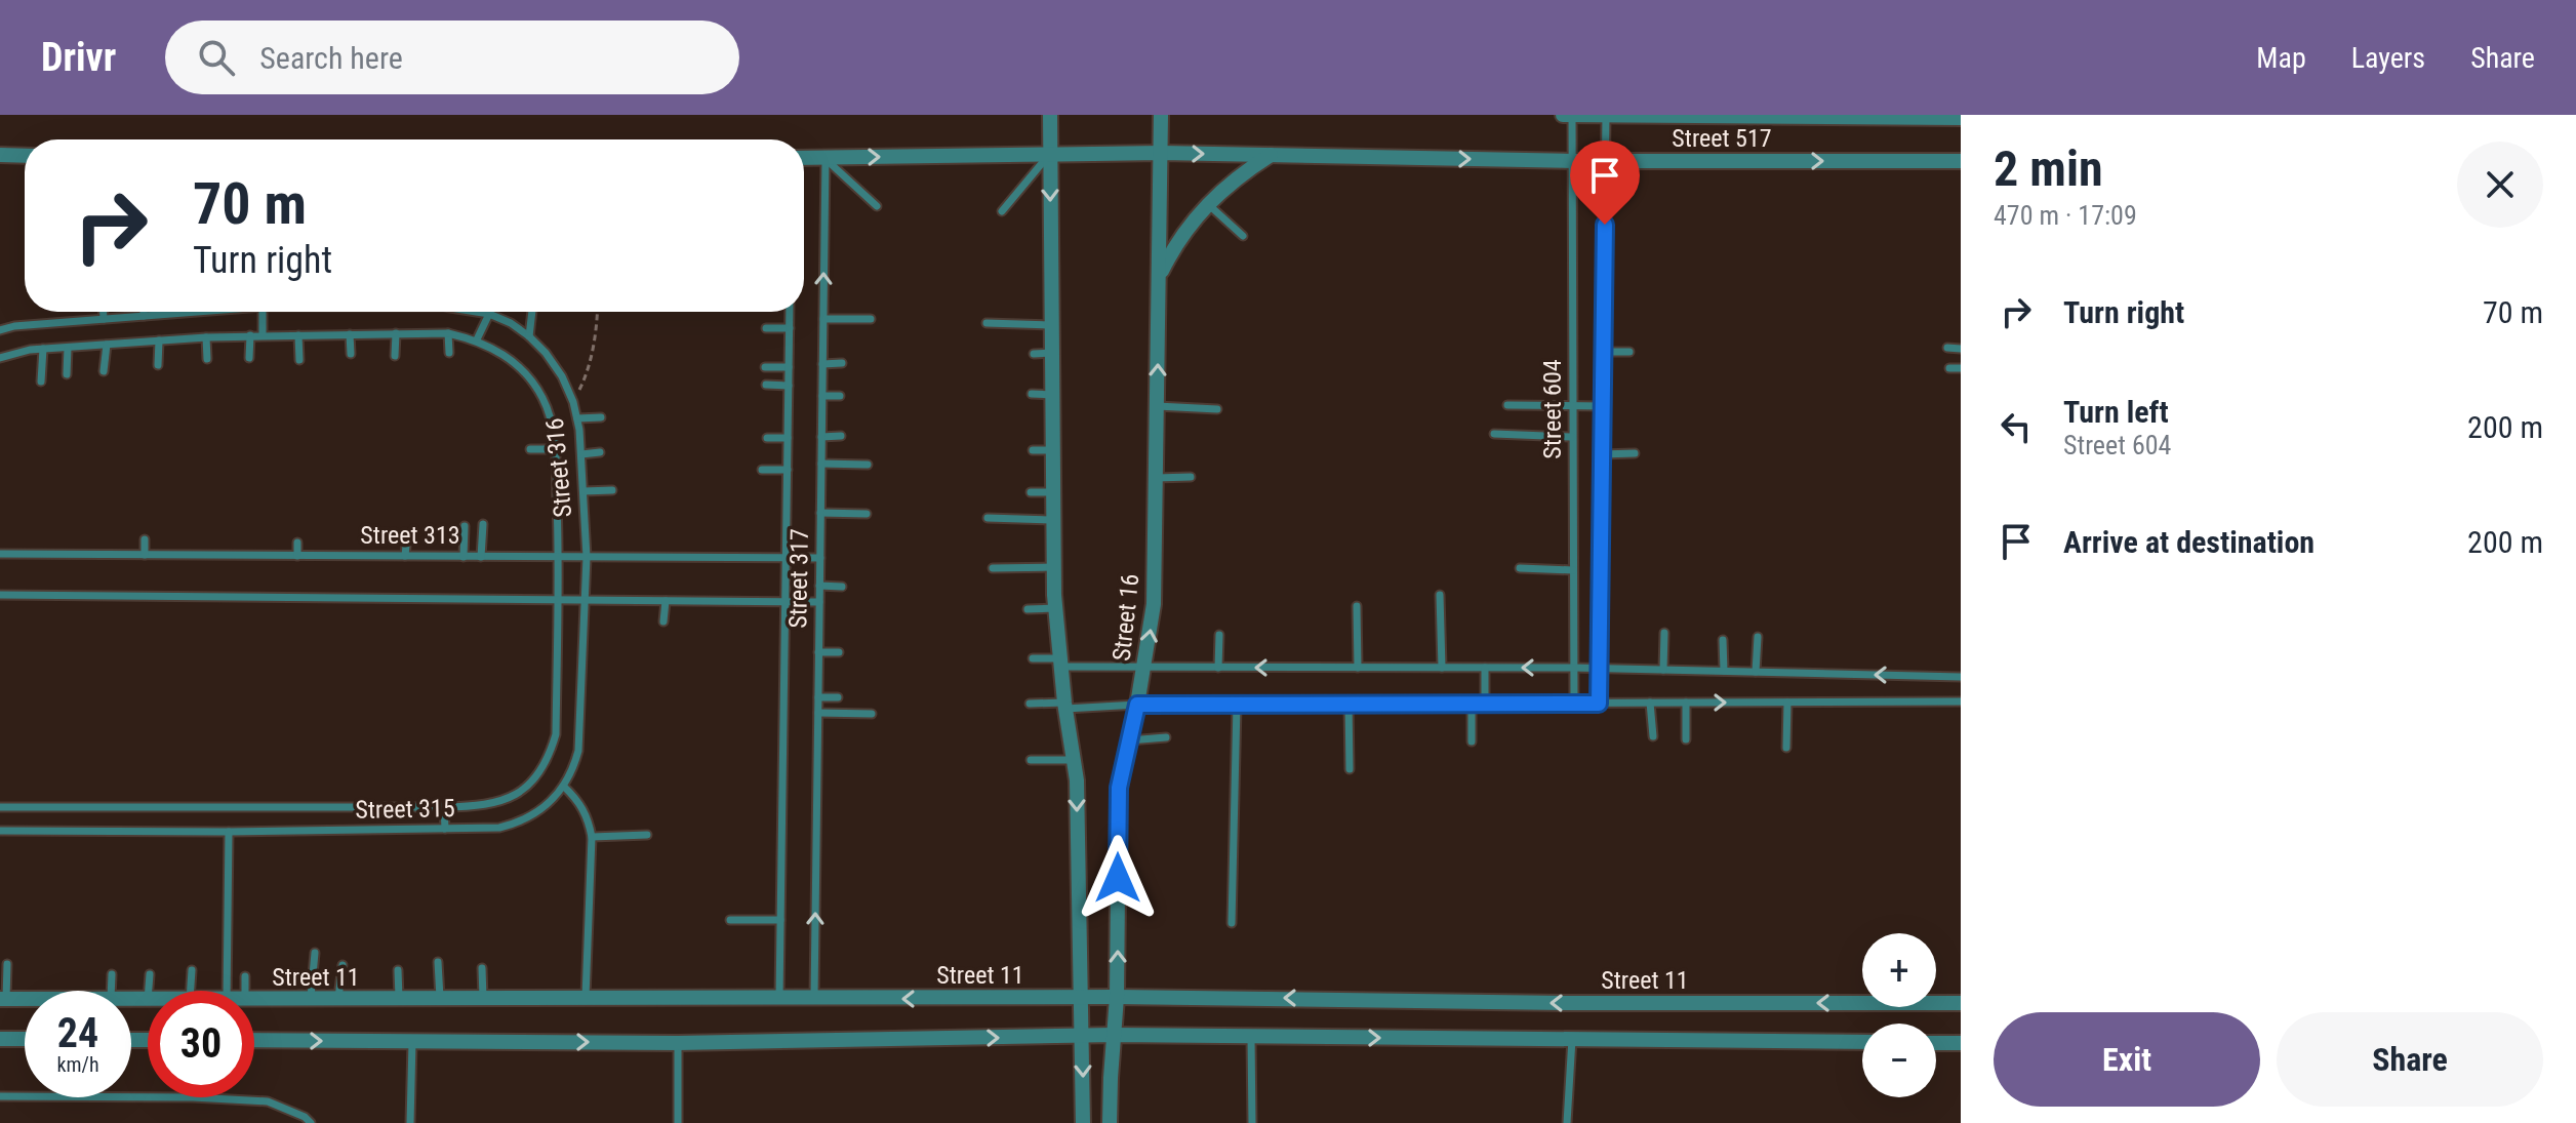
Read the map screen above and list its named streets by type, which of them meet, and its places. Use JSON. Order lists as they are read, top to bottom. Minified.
{"streets":{"street":["Street 517","Street 16","Street 11"],"lane":["Street 604","Street 316","Street 313","Street 317","Street 315"]},"crossings":[["Street 517","Street 604"],["Street 517","Street 317"],["Street 517","Street 16"],["Street 316","Street 313"],["Street 316","Street 315"],["Street 313","Street 317"],["Street 313","Street 315"],["Street 317","Street 11"],["Street 16","Street 11"]],"page":{"header":"Drivr","search":"Search here","nav":["Map","Layers","Share"],"heading":["2 min","470 m · 17:09"],"turn":["70 m","Turn right"],"list":[{"name":"Turn right","value":"70 m"},{"name":"Turn left","note":"Street 604","value":"200 m"},{"name":"Arrive at destination","value":"200 m"}],"map_buttons":["+","−"],"speed":"24 km/h","limit":"30","buttons":["Exit","Share"]}}
